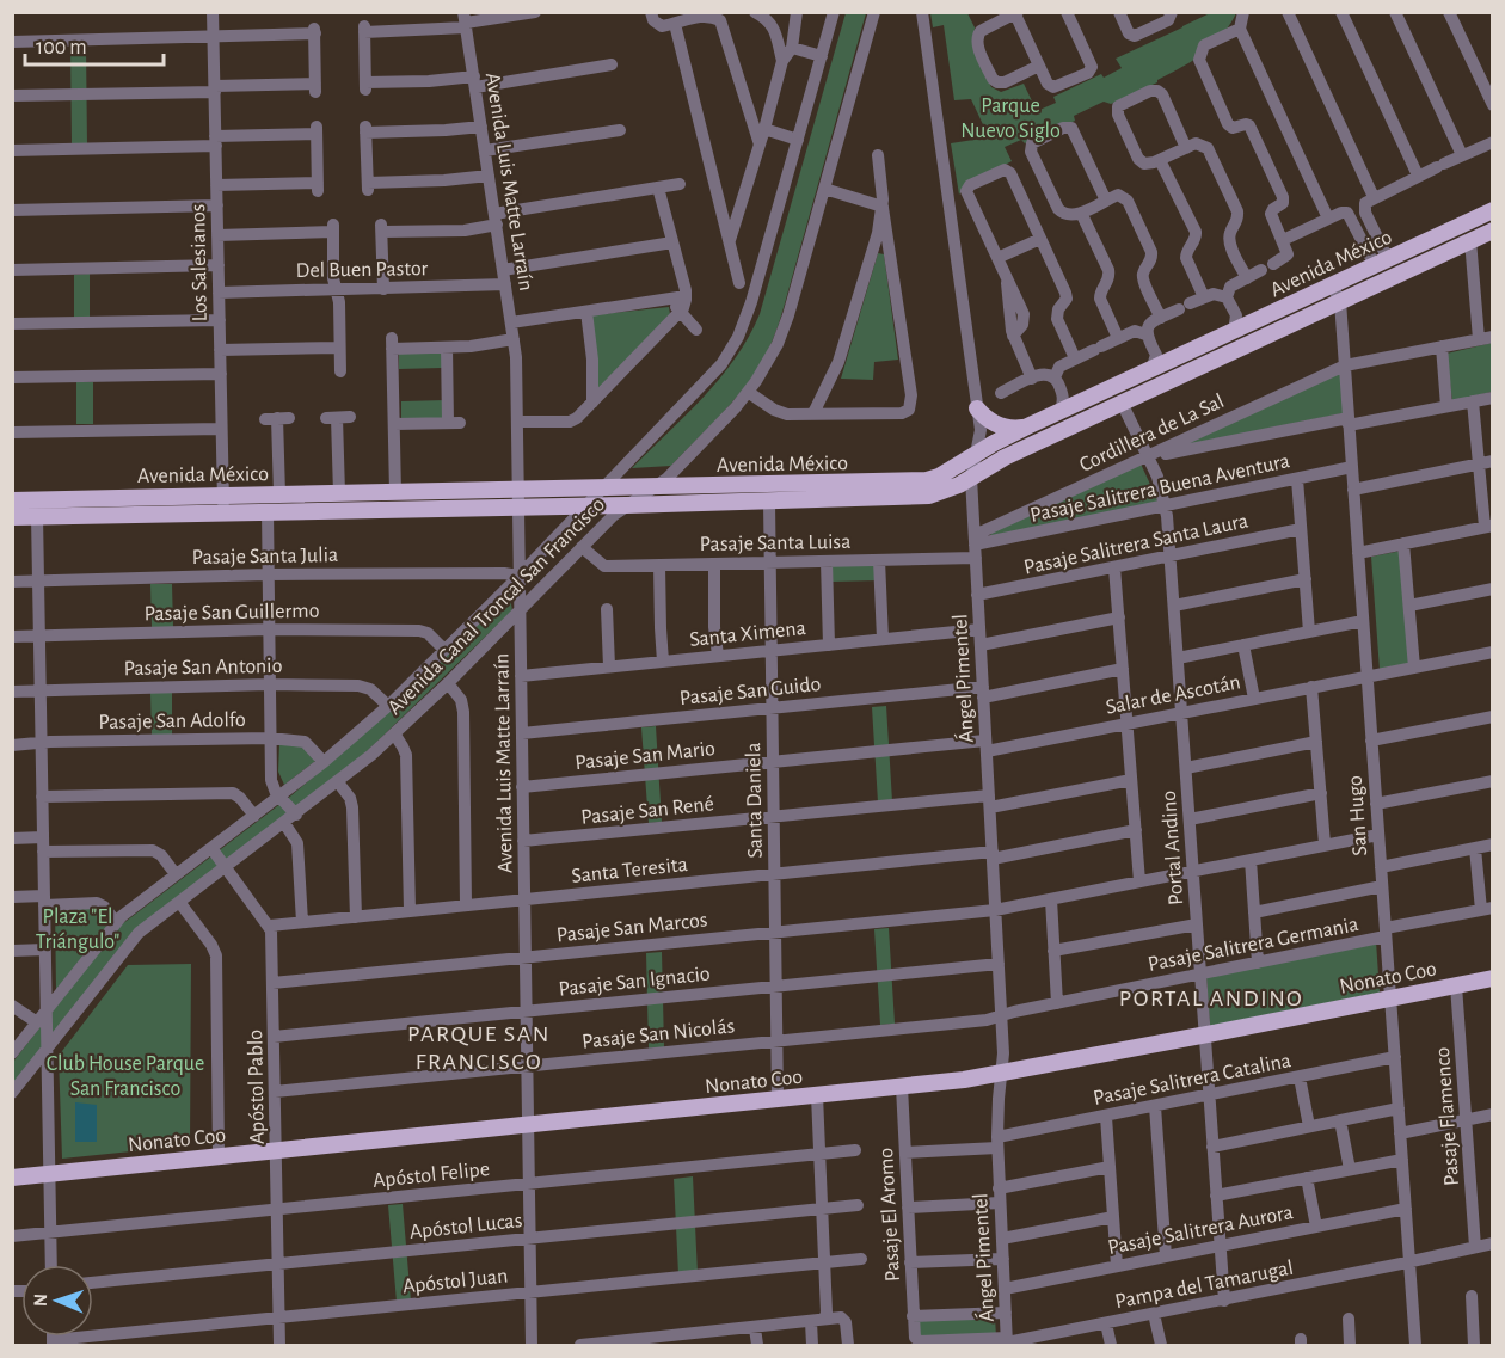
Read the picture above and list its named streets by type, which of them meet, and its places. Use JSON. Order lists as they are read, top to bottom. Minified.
{"streets":{"main road":["Avenida México","Nonato Coo"],"street":["Avenida Luis Matte Larraín","Los Salesianos","Del Buen Pastor","Cordillera de La Sal","Pasaje Salitrera Buena Aventura","Pasaje Santa Luisa","Pasaje Salitrera Santa Laura","Pasaje Santa Julia","Avenida Canal Troncal San Francisco","Pasaje San Guillermo","Santa Ximena","Pasaje San Antonio","Ángel Pimentel","Pasaje San Guido","Salar de Ascotán","Pasaje San Adolfo","Pasaje San Mario","Santa Daniela","Pasaje San René","San Hugo","Portal Andino","Santa Teresita","Pasaje San Marcos","Pasaje Salitrera Germania","Pasaje San Ignacio","Pasaje San Nicolás","Pasaje Salitrera Catalina","Apóstol Pablo","Pasaje Flamenco","Apóstol Felipe","Pasaje El Aromo","Apóstol Lucas","Pasaje Salitrera Aurora","Apóstol Juan","Pampa del Tamarugal"]},"crossings":[["Avenida Luis Matte Larraín","Avenida México"],["Avenida Luis Matte Larraín","Del Buen Pastor"],["Avenida Luis Matte Larraín","Pasaje Santa Julia"],["Avenida Luis Matte Larraín","Avenida Canal Troncal San Francisco"],["Avenida Luis Matte Larraín","Santa Ximena"],["Avenida Luis Matte Larraín","Pasaje San Guido"],["Avenida Luis Matte Larraín","Pasaje San Mario"],["Avenida Luis Matte Larraín","Pasaje San René"],["Avenida Luis Matte Larraín","Santa Teresita"],["Avenida Luis Matte Larraín","Pasaje San Marcos"],["Avenida Luis Matte Larraín","Nonato Coo"],["Avenida Luis Matte Larraín","Pasaje San Ignacio"],["Avenida Luis Matte Larraín","Pasaje San Nicolás"],["Avenida Luis Matte Larraín","Apóstol Felipe"],["Avenida Luis Matte Larraín","Apóstol Lucas"],["Avenida Luis Matte Larraín","Apóstol Juan"],["Los Salesianos","Avenida México"],["Los Salesianos","Del Buen Pastor"],["Avenida México","Avenida Canal Troncal San Francisco"],["Avenida México","Ángel Pimentel"],["Avenida México","Santa Daniela"],["Avenida México","San Hugo"],["Avenida México","Portal Andino"],["Cordillera de La Sal","Pasaje Salitrera Buena Aventura"],["Cordillera de La Sal","Pasaje Santa Luisa"],["Cordillera de La Sal","Ángel Pimentel"],["Cordillera de La Sal","San Hugo"],["Cordillera de La Sal","Portal Andino"],["Pasaje Salitrera Buena Aventura","Pasaje Santa Luisa"],["Pasaje Salitrera Buena Aventura","Ángel Pimentel"],["Pasaje Salitrera Buena Aventura","San Hugo"],["Pasaje Salitrera Buena Aventura","Portal Andino"],["Pasaje Santa Luisa","Avenida Canal Troncal San Francisco"],["Pasaje Santa Luisa","Ángel Pimentel"],["Pasaje Santa Luisa","Santa Daniela"],["Pasaje Salitrera Santa Laura","Ángel Pimentel"],["Pasaje Salitrera Santa Laura","Portal Andino"],["Pasaje Santa Julia","Avenida Canal Troncal San Francisco"],["Avenida Canal Troncal San Francisco","Pasaje San Guillermo"],["Avenida Canal Troncal San Francisco","Pasaje San Antonio"],["Avenida Canal Troncal San Francisco","Pasaje San Adolfo"],["Santa Ximena","Ángel Pimentel"],["Santa Ximena","Santa Daniela"],["Ángel Pimentel","Pasaje San Guido"],["Ángel Pimentel","Salar de Ascotán"],["Ángel Pimentel","Pasaje San Mario"],["Ángel Pimentel","Pasaje San René"],["Ángel Pimentel","Santa Teresita"],["Ángel Pimentel","Pasaje San Marcos"],["Ángel Pimentel","Pasaje Salitrera Germania"],["Ángel Pimentel","Nonato Coo"],["Ángel Pimentel","Pasaje San Ignacio"],["Ángel Pimentel","Pasaje San Nicolás"],["Ángel Pimentel","Pasaje Salitrera Catalina"],["Ángel Pimentel","Pasaje Salitrera Aurora"],["Ángel Pimentel","Pampa del Tamarugal"],["Pasaje San Guido","Santa Daniela"],["Salar de Ascotán","Pasaje San Mario"],["Salar de Ascotán","San Hugo"],["Salar de Ascotán","Portal Andino"],["Pasaje San Mario","Santa Daniela"],["Santa Daniela","Pasaje San René"],["Santa Daniela","Santa Teresita"],["Santa Daniela","Pasaje San Marcos"],["Santa Daniela","Nonato Coo"],["Santa Daniela","Pasaje San Ignacio"],["Santa Daniela","Pasaje San Nicolás"],["San Hugo","Pasaje San Marcos"],["San Hugo","Pasaje Salitrera Germania"],["San Hugo","Nonato Coo"],["San Hugo","Pasaje Salitrera Catalina"],["San Hugo","Pasaje Salitrera Aurora"],["San Hugo","Pampa del Tamarugal"],["Portal Andino","Pasaje San Marcos"],["Portal Andino","Pasaje Salitrera Germania"],["Portal Andino","Nonato Coo"],["Portal Andino","Pasaje Salitrera Catalina"],["Portal Andino","Pasaje Salitrera Aurora"],["Portal Andino","Pampa del Tamarugal"],["Santa Teresita","Apóstol Pablo"],["Pasaje San Marcos","Apóstol Pablo"],["Pasaje Salitrera Germania","Pasaje San Nicolás"],["Nonato Coo","Apóstol Pablo"],["Nonato Coo","Pasaje Flamenco"],["Nonato Coo","Pasaje El Aromo"],["Pasaje San Ignacio","Apóstol Pablo"],["Pasaje San Nicolás","Apóstol Pablo"],["Pasaje Salitrera Catalina","Pasaje El Aromo"],["Apóstol Pablo","Apóstol Felipe"],["Apóstol Pablo","Apóstol Lucas"],["Apóstol Pablo","Apóstol Juan"],["Pasaje Flamenco","Pampa del Tamarugal"],["Pasaje El Aromo","Pampa del Tamarugal"]],"districts":["PORTAL ANDINO","PARQUE SAN FRANCISCO"],"parks":["Parque Nuevo Siglo","Plaza \"El Triángulo\"","Club House Parque San Francisco"],"scale_bar":"100 m","north":"left"}
